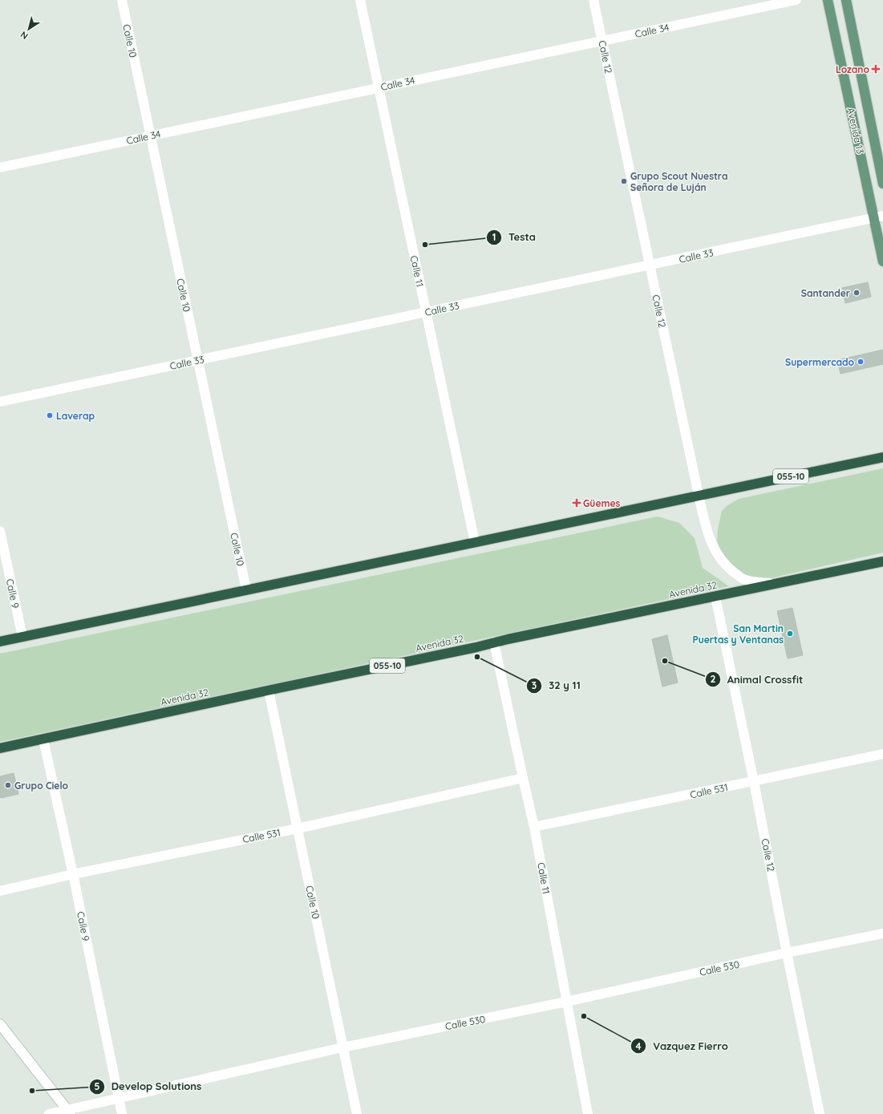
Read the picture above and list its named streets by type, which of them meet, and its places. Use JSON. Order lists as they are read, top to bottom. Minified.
{"streets":{"highway":["055-10","Avenida 32"],"main road":["Avenida 13"],"street":["Calle 34","Calle 10","Calle 12","Calle 33","Calle 11","Calle 9","Calle 531","Calle 530"]},"crossings":[["Calle 34","Calle 10"],["Calle 34","Calle 12"],["Calle 34","Calle 11"],["Calle 10","Calle 33"],["Calle 10","055-10"],["Calle 10","Avenida 32"],["Calle 10","Calle 531"],["Calle 10","Calle 530"],["Calle 12","Calle 33"],["Calle 12","055-10"],["Calle 12","Avenida 32"],["Calle 12","Calle 531"],["Calle 12","Calle 530"],["Avenida 13","Calle 33"],["Calle 33","Calle 11"],["Calle 11","055-10"],["Calle 11","Avenida 32"],["Calle 11","Calle 531"],["Calle 11","Calle 530"],["055-10","Calle 9"],["Avenida 32","Calle 9"],["Calle 9","Calle 531"],["Calle 9","Calle 530"]],"places":{"health":["Lozano","Güemes"],"other":["Grupo Scout Nuestra Señora de Luján","Testa","Santander","Supermercado","Laverap","San Martin Puertas y Ventanas","32 y 11","Animal Crossfit","Grupo Cielo","Vazquez Fierro","Develop Solutions"]},"north":"bottom left"}
